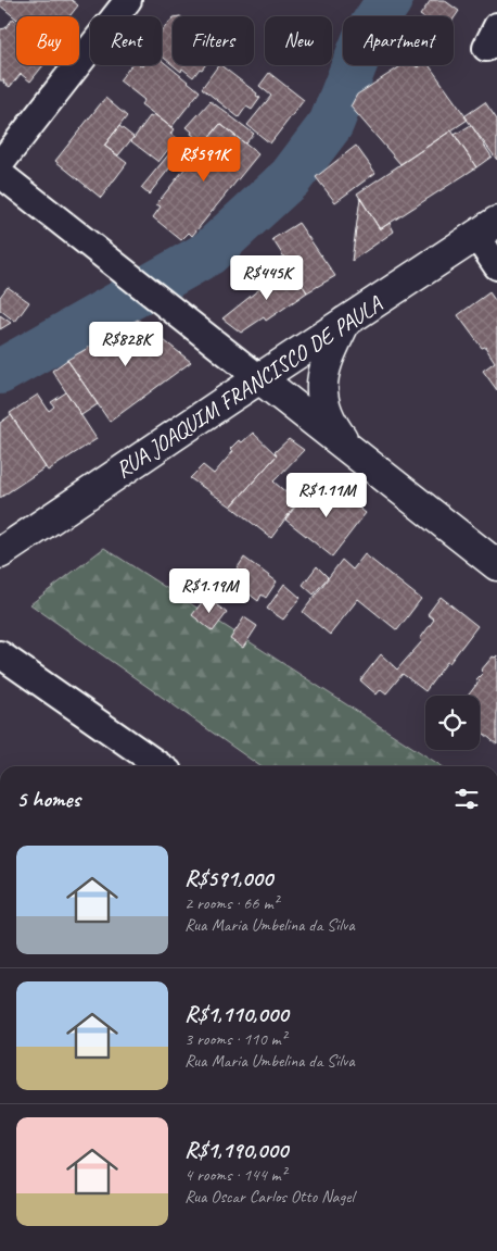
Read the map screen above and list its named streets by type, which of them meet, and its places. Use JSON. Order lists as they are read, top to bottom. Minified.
{"streets":{"main road":["RUA JOAQUIM FRANCISCO DE PAULA"]},"page":{"chip":["Buy","Rent","Filters","New","Apartment"],"price":["R$591K","R$445K","R$828K","R$1.11M","R$1.19M"],"heading":"5 homes","list":[{"name":"R$591,000","note":"2 rooms · 66 m² · Rua Maria Umbelina da Silva"},{"name":"R$1,110,000","note":"3 rooms · 110 m² · Rua Maria Umbelina da Silva"},{"name":"R$1,190,000","note":"4 rooms · 144 m² · Rua Oscar Carlos Otto Nagel"}]}}
